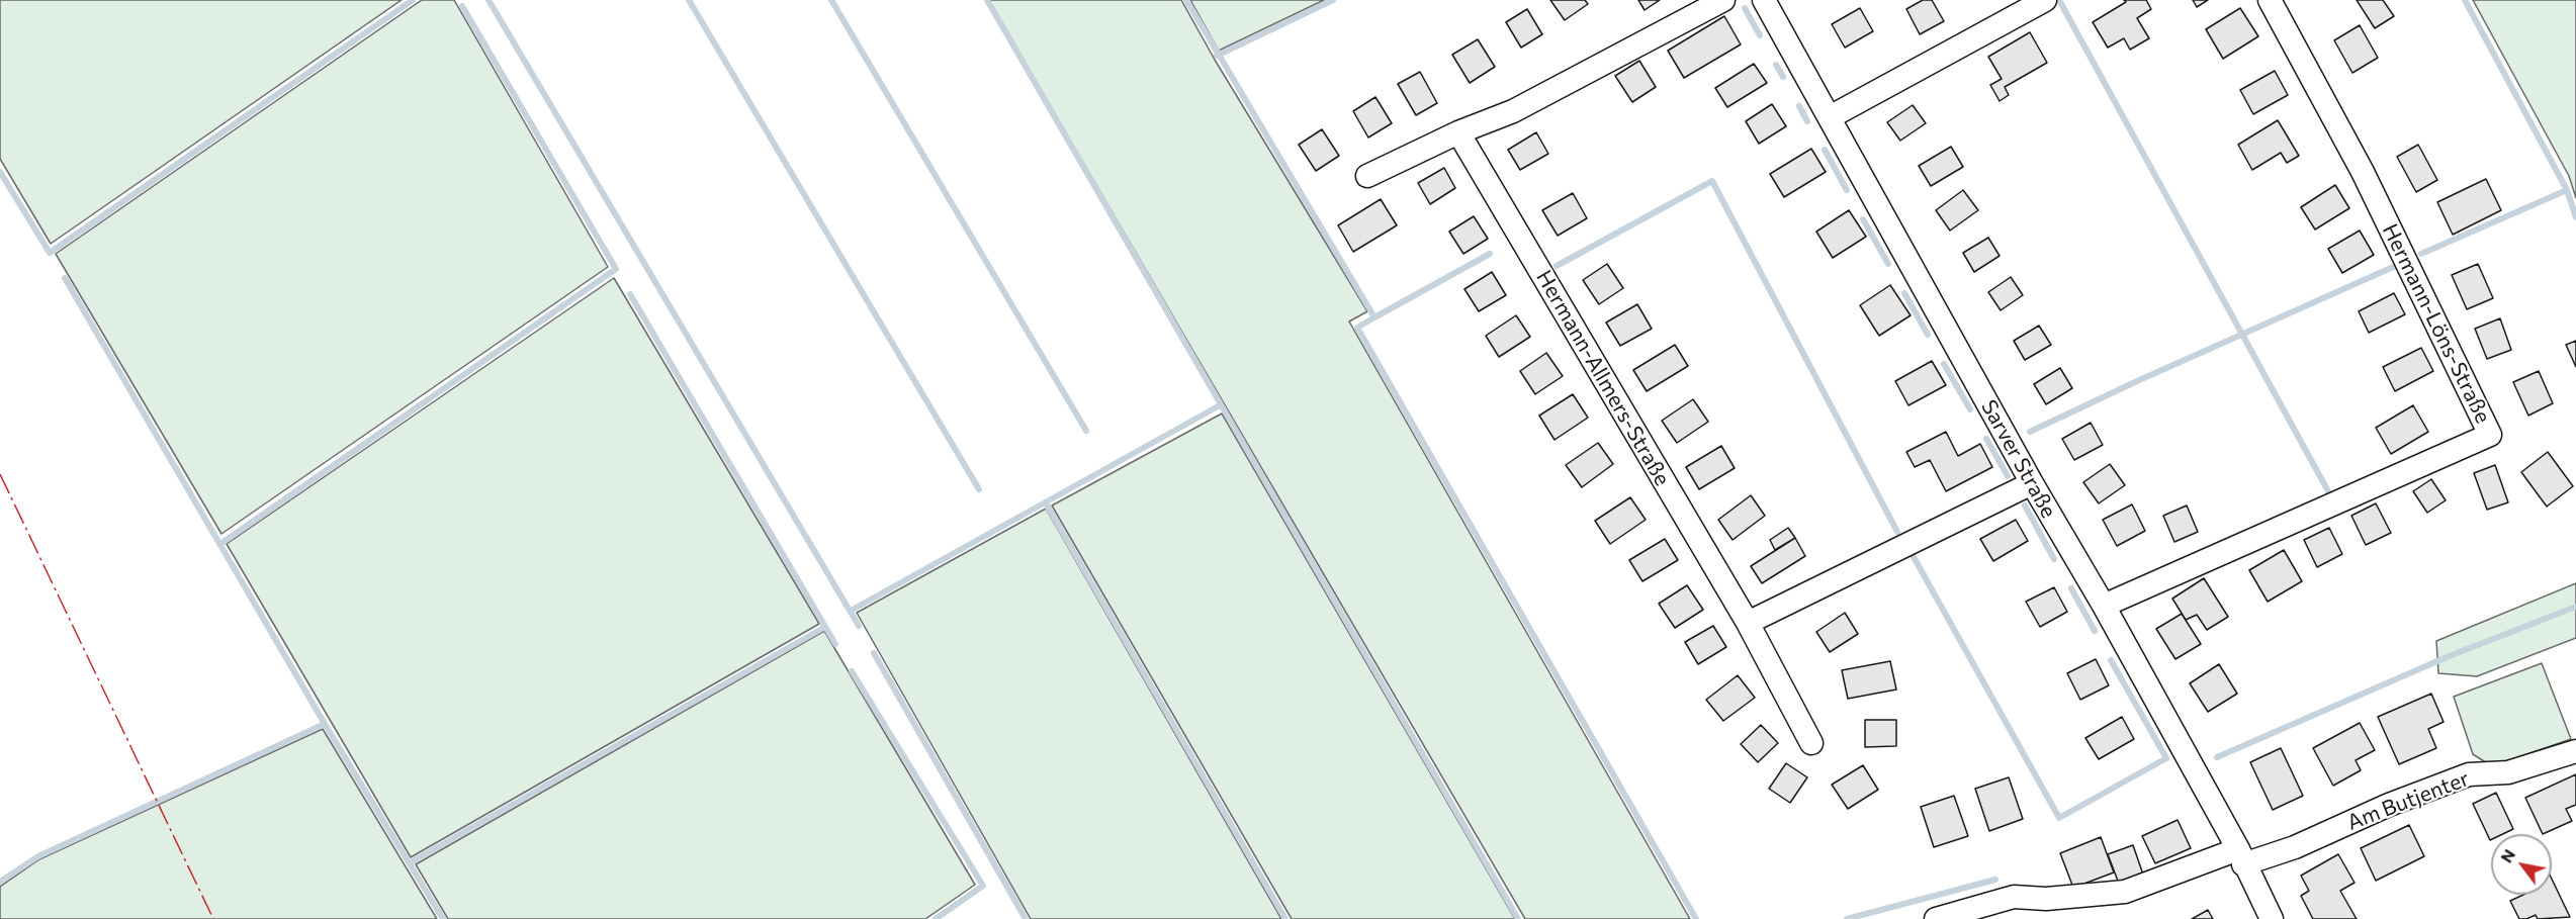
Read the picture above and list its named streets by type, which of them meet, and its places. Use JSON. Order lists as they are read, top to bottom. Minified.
{"streets":{"street":["Hermann-Löns-Straße","Hermann-Allmers-Straße","Sarver Straße","Am Butjenter"]},"crossings":[["Hermann-Löns-Straße","Sarver Straße"],["Sarver Straße","Am Butjenter"]],"north":"top left"}
